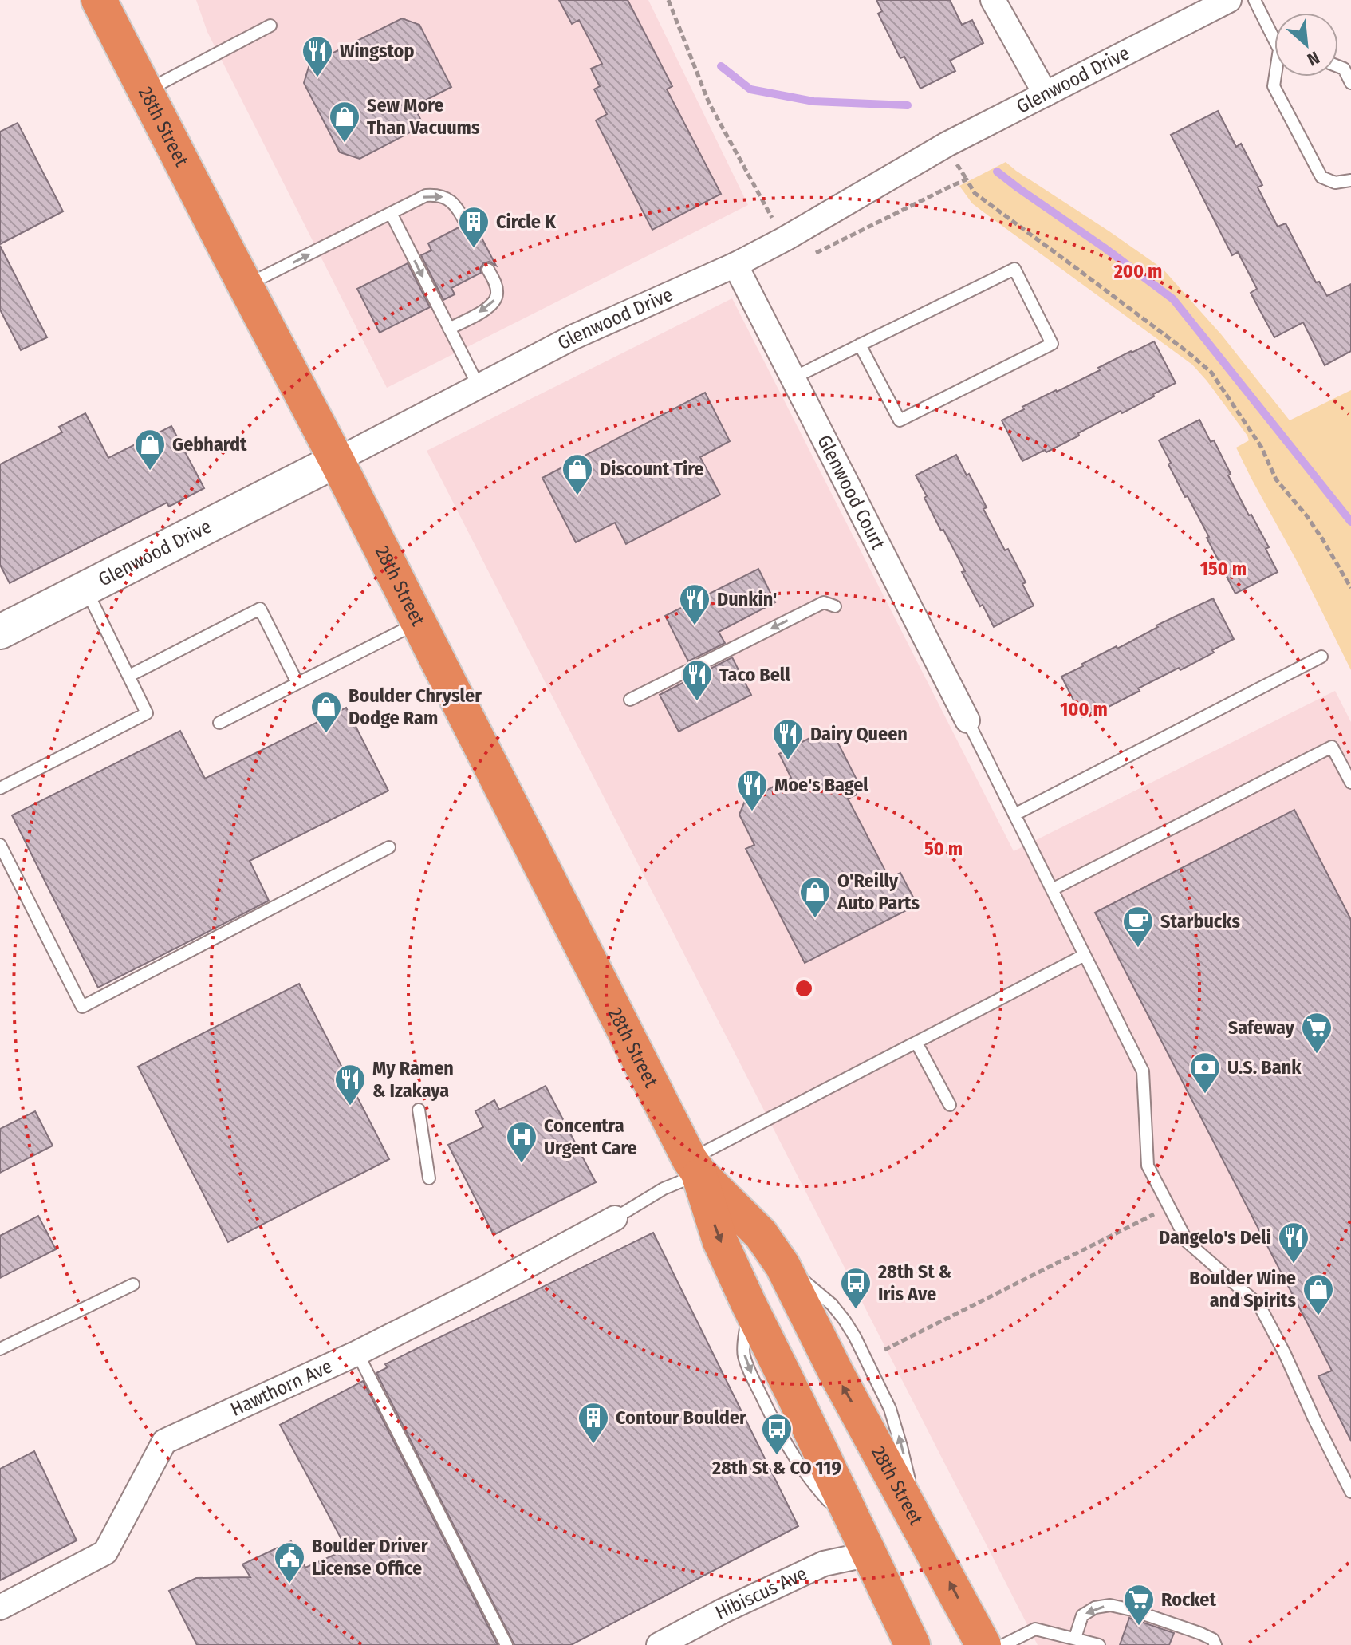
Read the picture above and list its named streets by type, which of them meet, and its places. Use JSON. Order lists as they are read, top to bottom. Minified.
{"streets":{"highway":["28th Street"],"street":["Glenwood Drive","Glenwood Court","Hawthorn Ave","Hibiscus Ave"]},"crossings":[["Glenwood Drive","28th Street"],["Glenwood Drive","Glenwood Court"],["28th Street","Hibiscus Ave"]],"places":{"restaurant":["Wingstop","Dunkin'","Taco Bell","Dairy Queen","Moe's Bagel","My Ramen & Izakaya","Dangelo's Deli"],"shop":["Sew More Than Vacuums","Gebhardt","Discount Tire","Boulder Chrysler Dodge Ram","O'Reilly Auto Parts","Boulder Wine and Spirits"],"building":["Circle K","Contour Boulder"],"cafe":["Starbucks"],"supermarket":["Safeway","Rocket"],"bank":["U.S. Bank"],"hospital":["Concentra Urgent Care"],"bus stop":["28th St & Iris Ave","28th St & CO 119"],"public building":["Boulder Driver License Office"]},"north":"bottom right","rings":["200 m","150 m","100 m","50 m"]}
